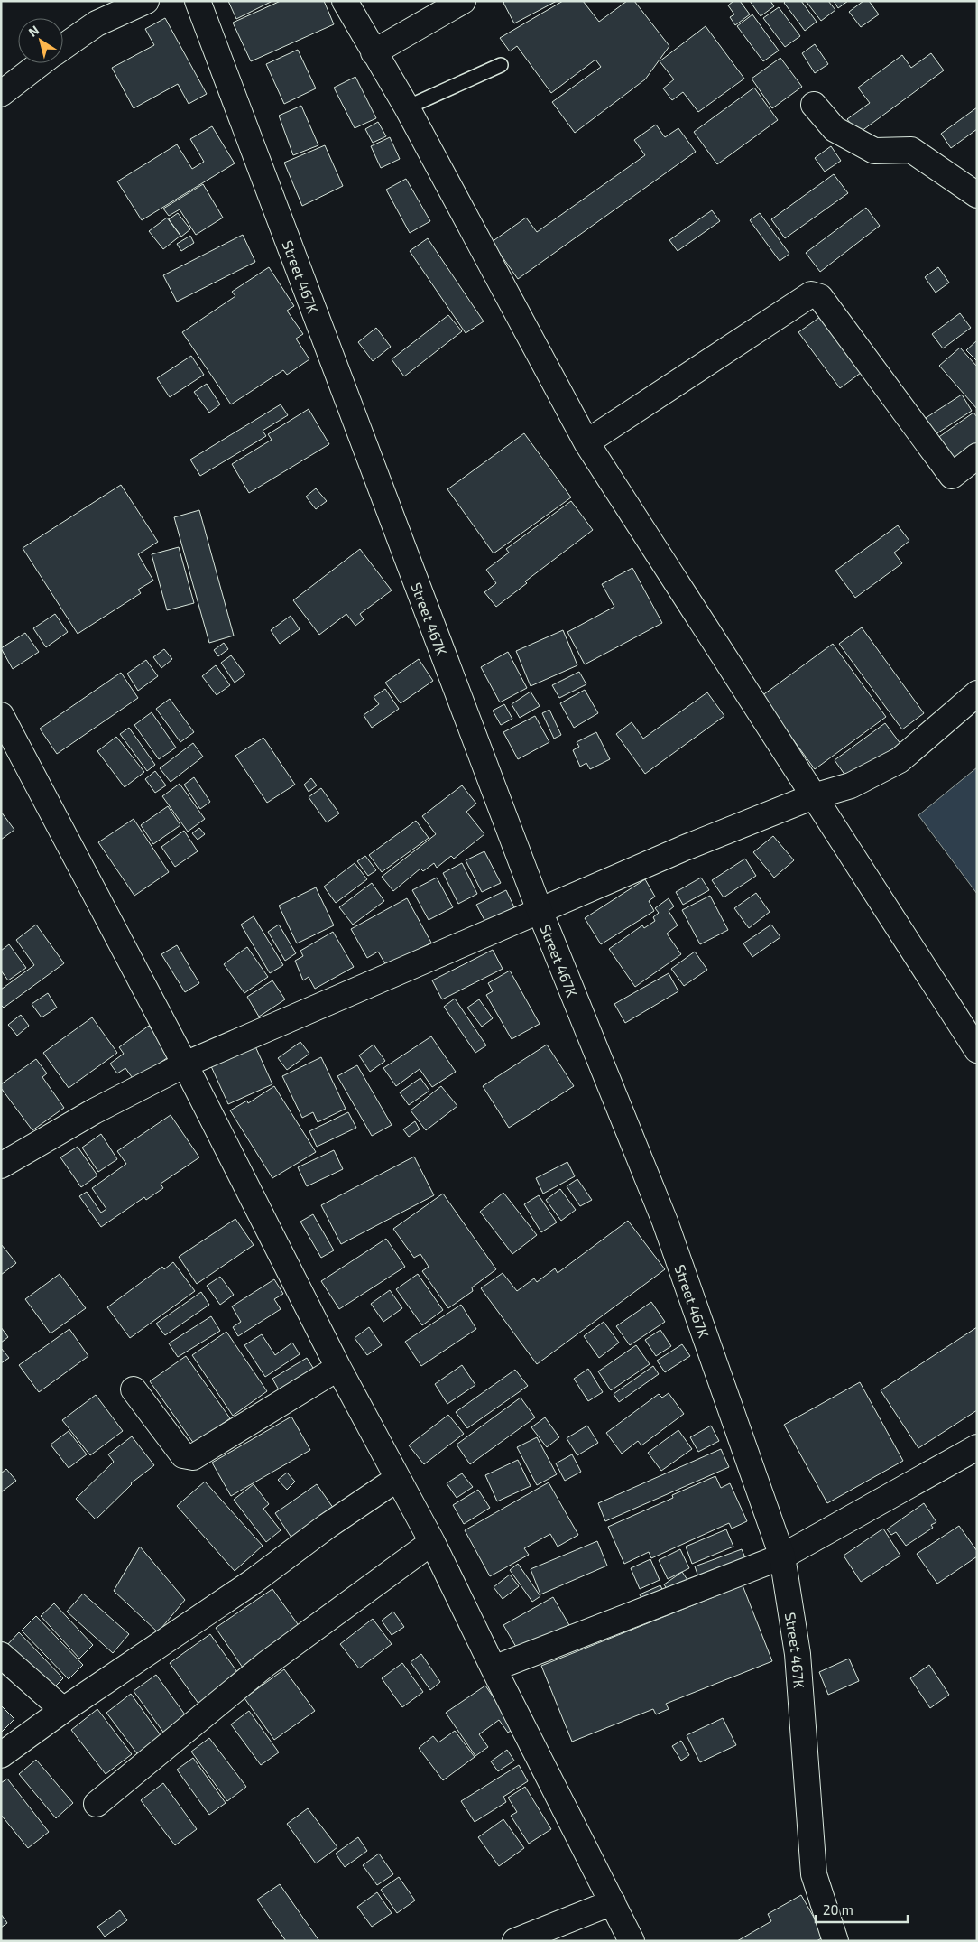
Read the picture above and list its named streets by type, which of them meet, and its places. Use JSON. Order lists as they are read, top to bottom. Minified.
{"streets":{"street":["Street 467K"]},"scale_bar":"20 m","north":"top left"}
